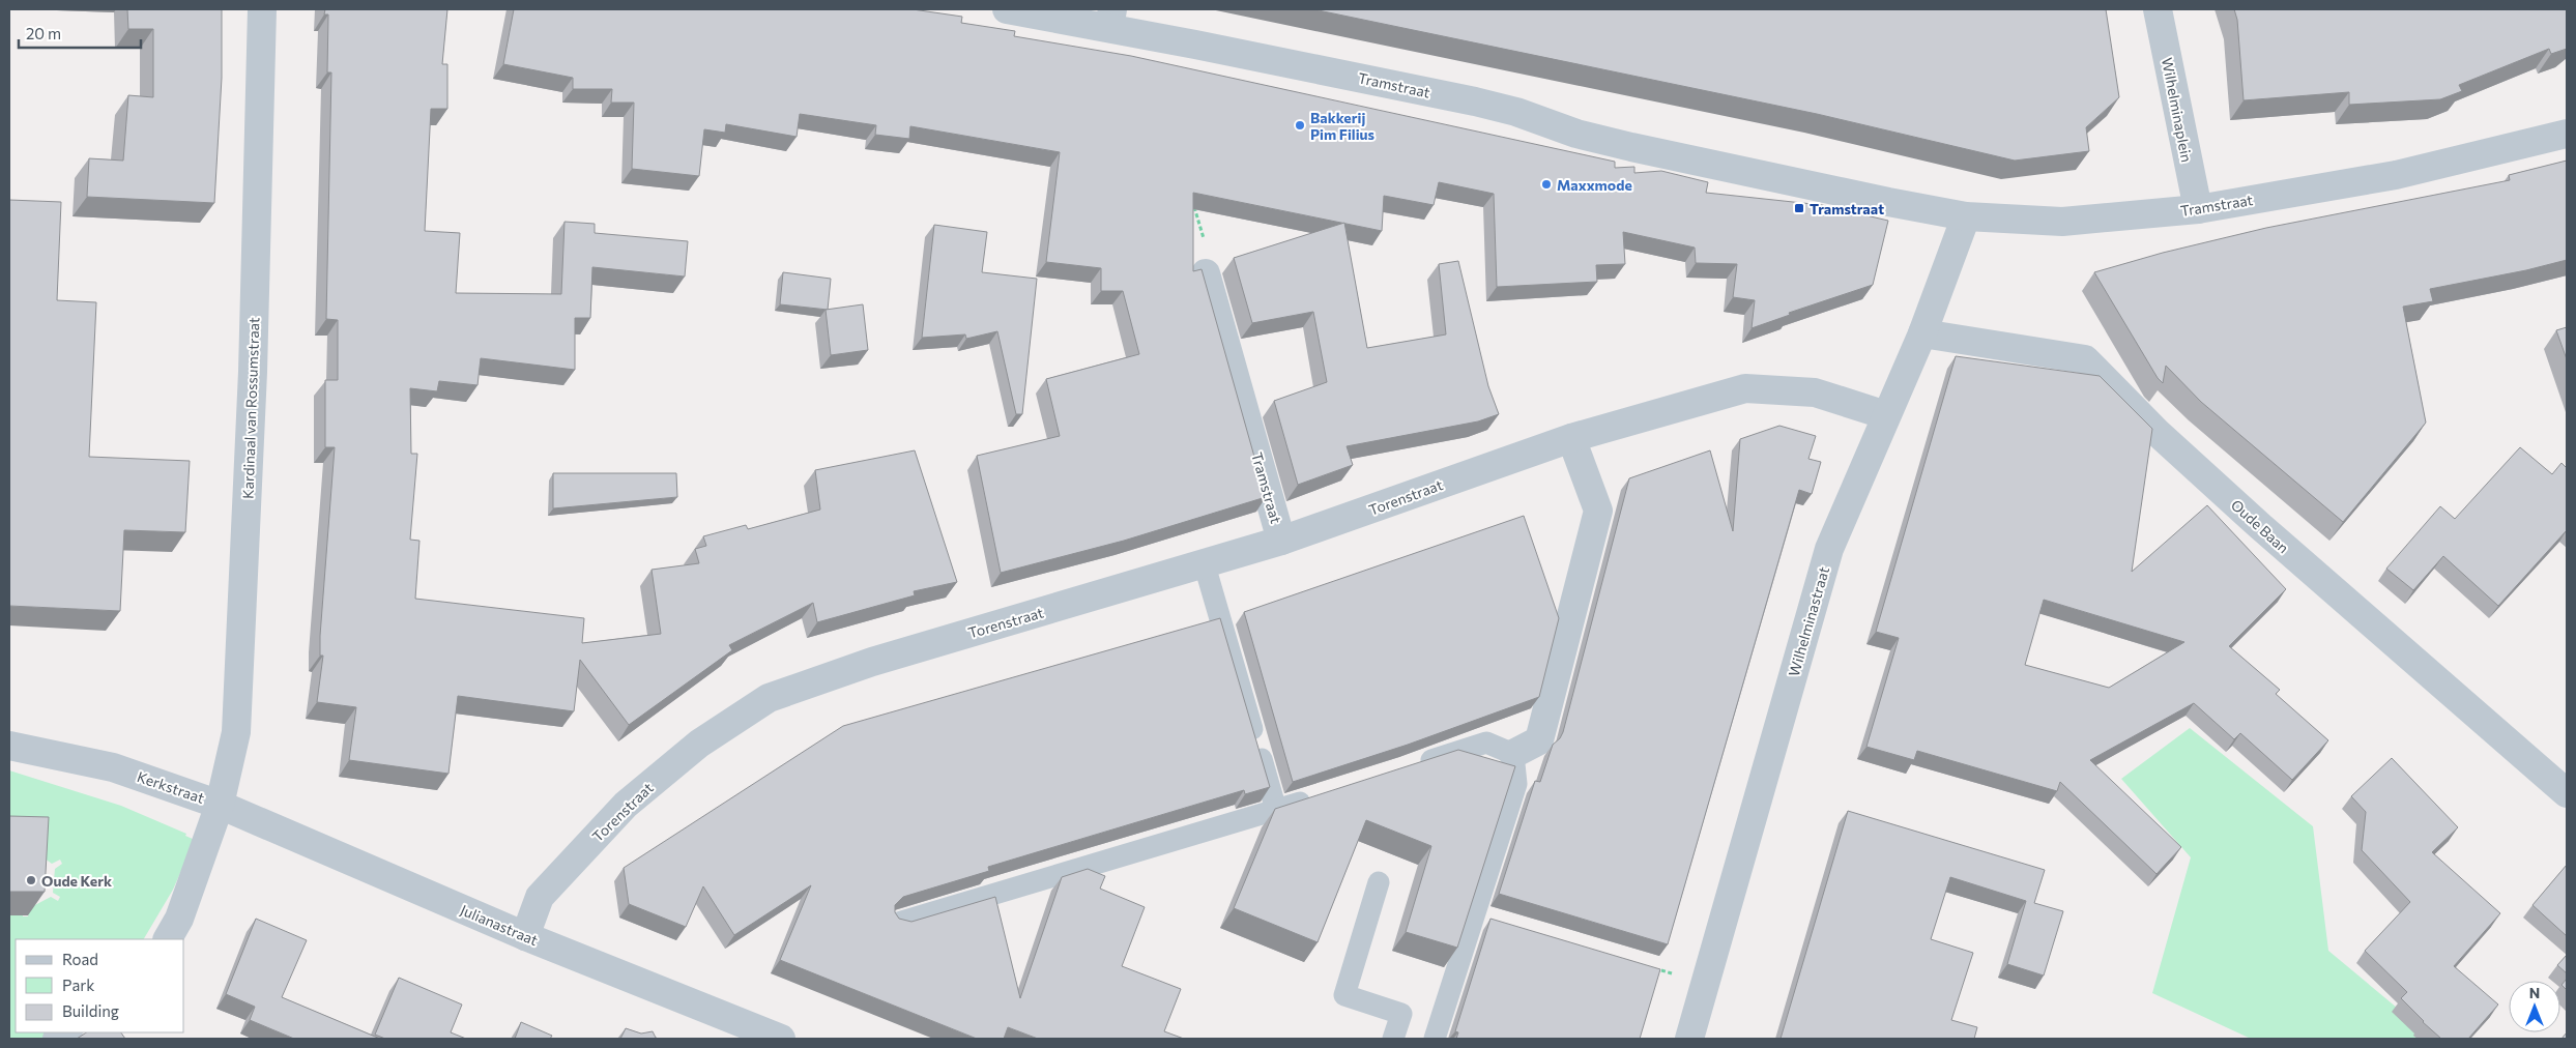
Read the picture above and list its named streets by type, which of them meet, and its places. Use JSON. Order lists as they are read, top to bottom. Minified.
{"streets":{"street":["Tramstraat","Wilhelminaplein","Kardinaal van Rossumstraat","Torenstraat","Oude Baan","Wilhelminastraat","Kerkstraat","Julianastraat"]},"crossings":[["Tramstraat","Wilhelminaplein"],["Tramstraat","Torenstraat"],["Tramstraat","Wilhelminastraat"],["Kardinaal van Rossumstraat","Kerkstraat"],["Kardinaal van Rossumstraat","Julianastraat"],["Torenstraat","Wilhelminastraat"],["Torenstraat","Julianastraat"],["Oude Baan","Wilhelminastraat"],["Kerkstraat","Julianastraat"]],"places":{"other":["Bakkerij Pim Filius","Maxxmode","Oude Kerk"],"transit":["Tramstraat"]},"legend":["Road","Park","Building"],"scale_bar":"20 m","north":"top"}
